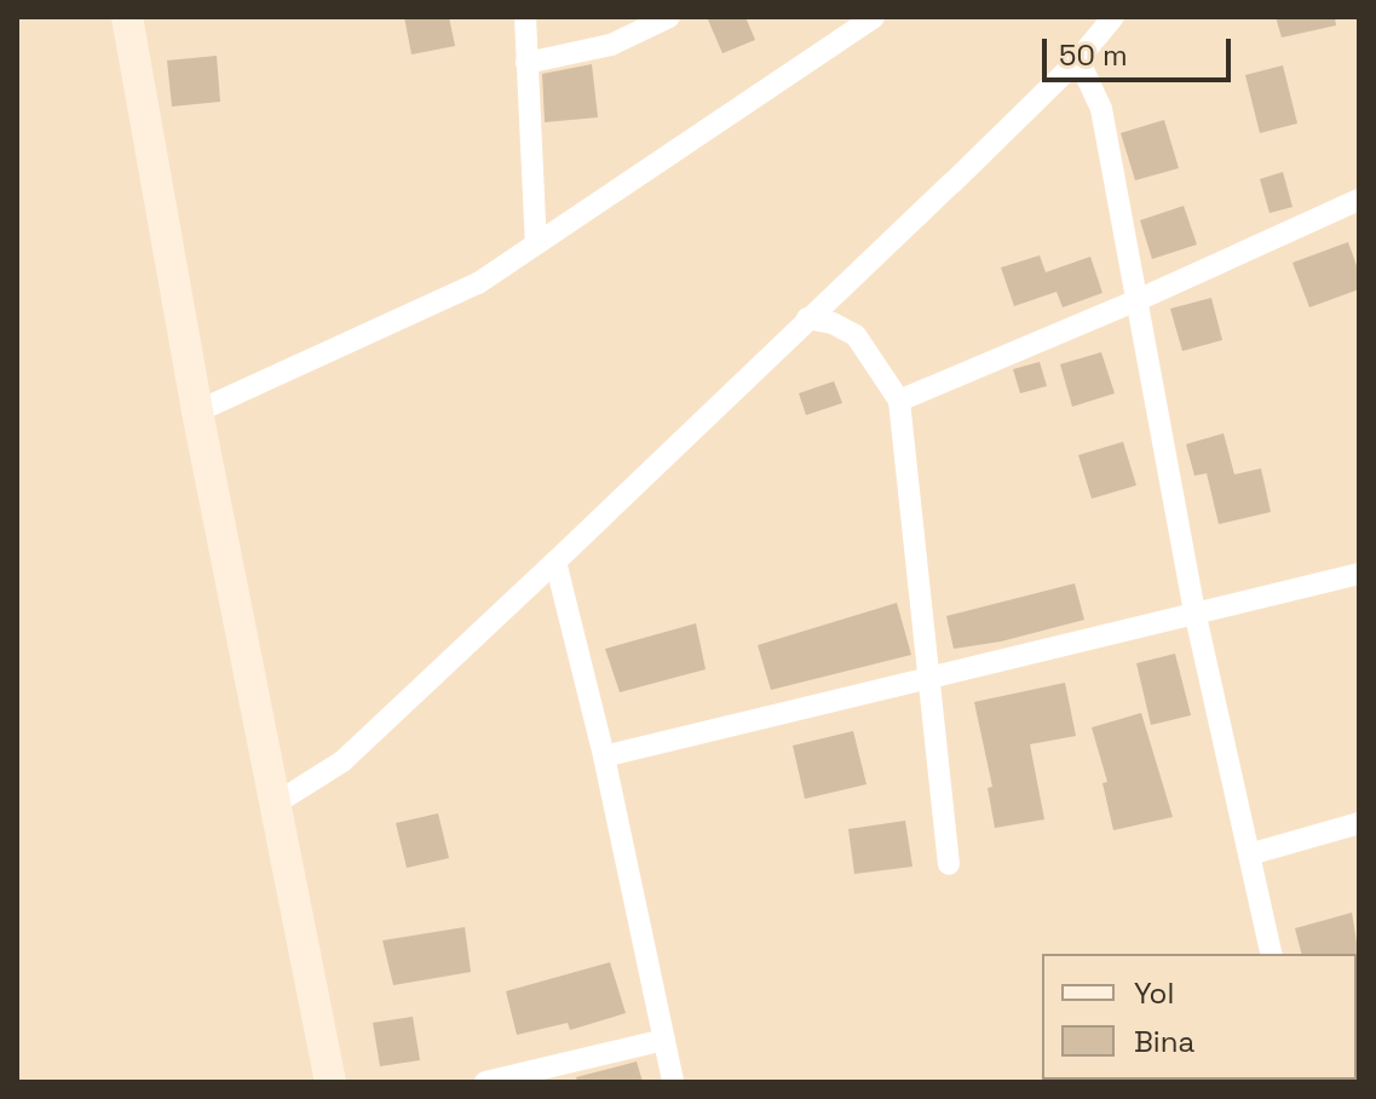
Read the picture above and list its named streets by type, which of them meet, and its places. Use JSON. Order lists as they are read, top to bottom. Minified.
{"legend":["Yol","Bina"],"scale_bar":"50 m"}
